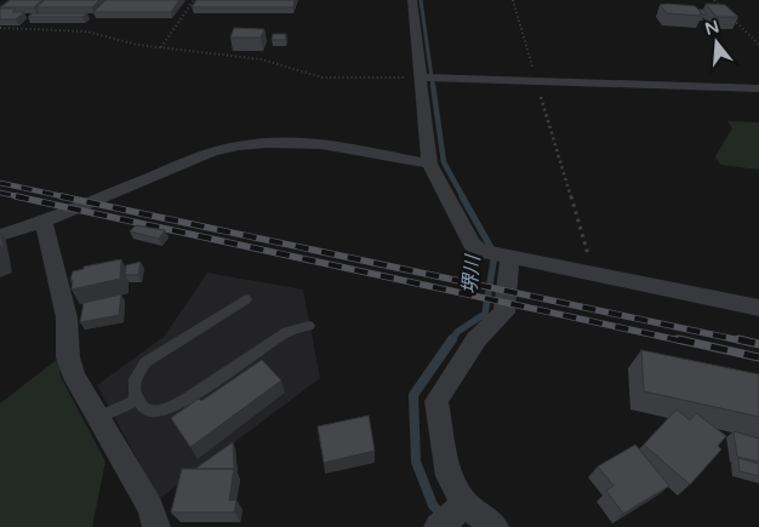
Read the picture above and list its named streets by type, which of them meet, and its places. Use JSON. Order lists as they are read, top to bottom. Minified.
{"water":["堺川"],"north":"top"}
